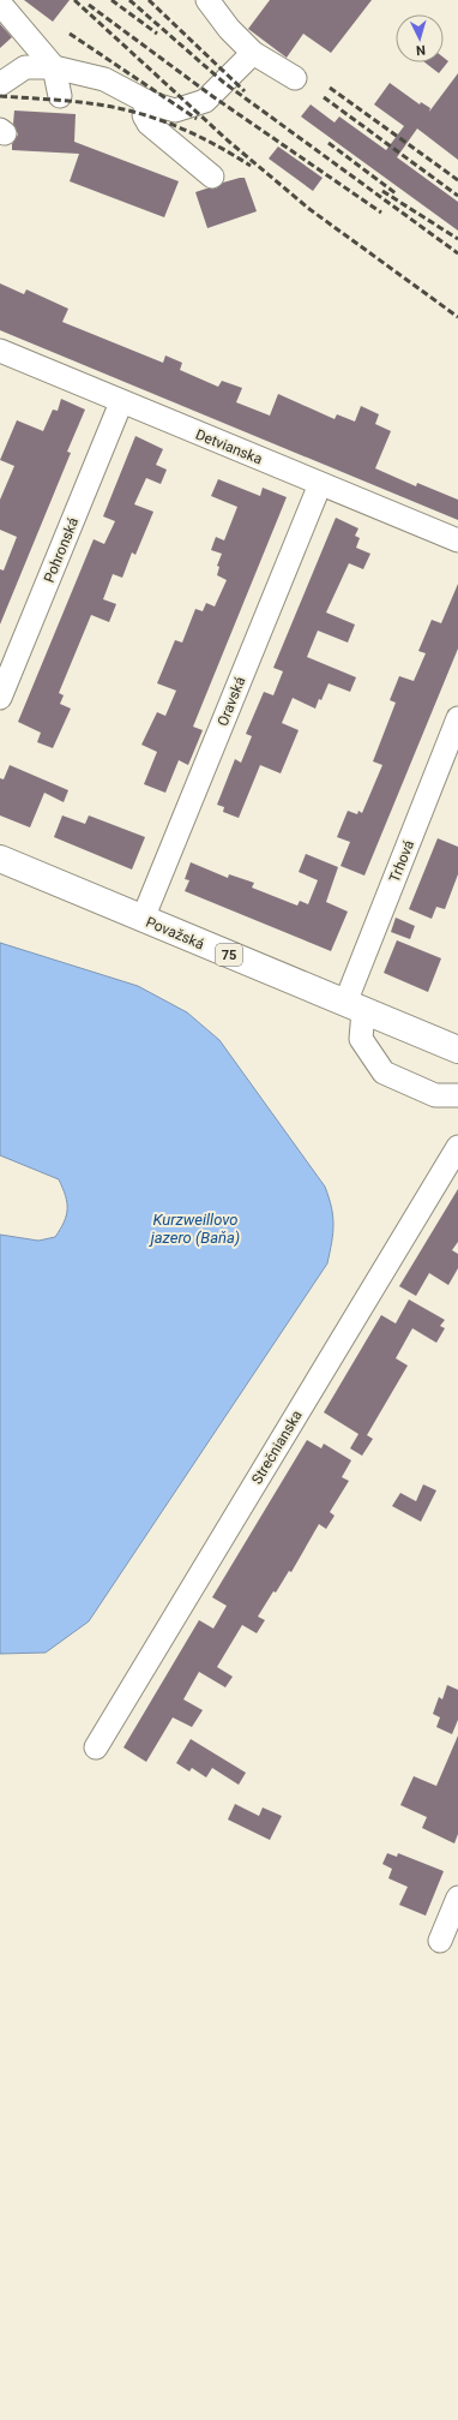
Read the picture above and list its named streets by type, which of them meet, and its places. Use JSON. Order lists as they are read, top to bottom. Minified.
{"streets":{"main road":["Považská","75"],"street":["Detvianska","Pohronská","Oravská","Trhová","Strečnianska"]},"crossings":[["Detvianska","Pohronská"],["Detvianska","Oravská"],["Oravská","Považská"],["Trhová","Považská"]],"water":["Kurzweillovo jazero (Baňa)"],"north":"bottom"}
